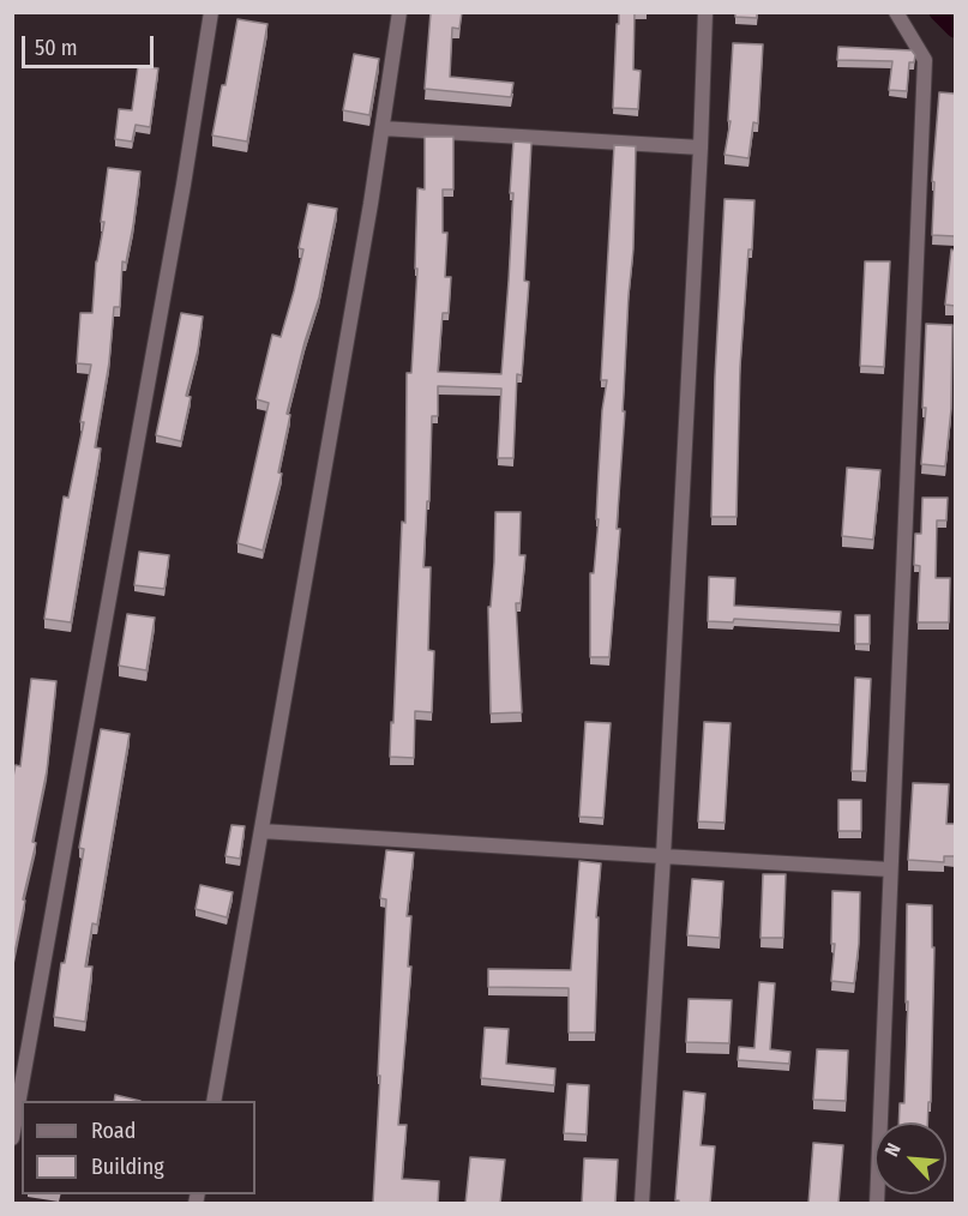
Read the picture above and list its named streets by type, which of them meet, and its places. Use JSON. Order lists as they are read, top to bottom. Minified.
{"legend":["Road","Building"],"scale_bar":"50 m","north":"top left"}
